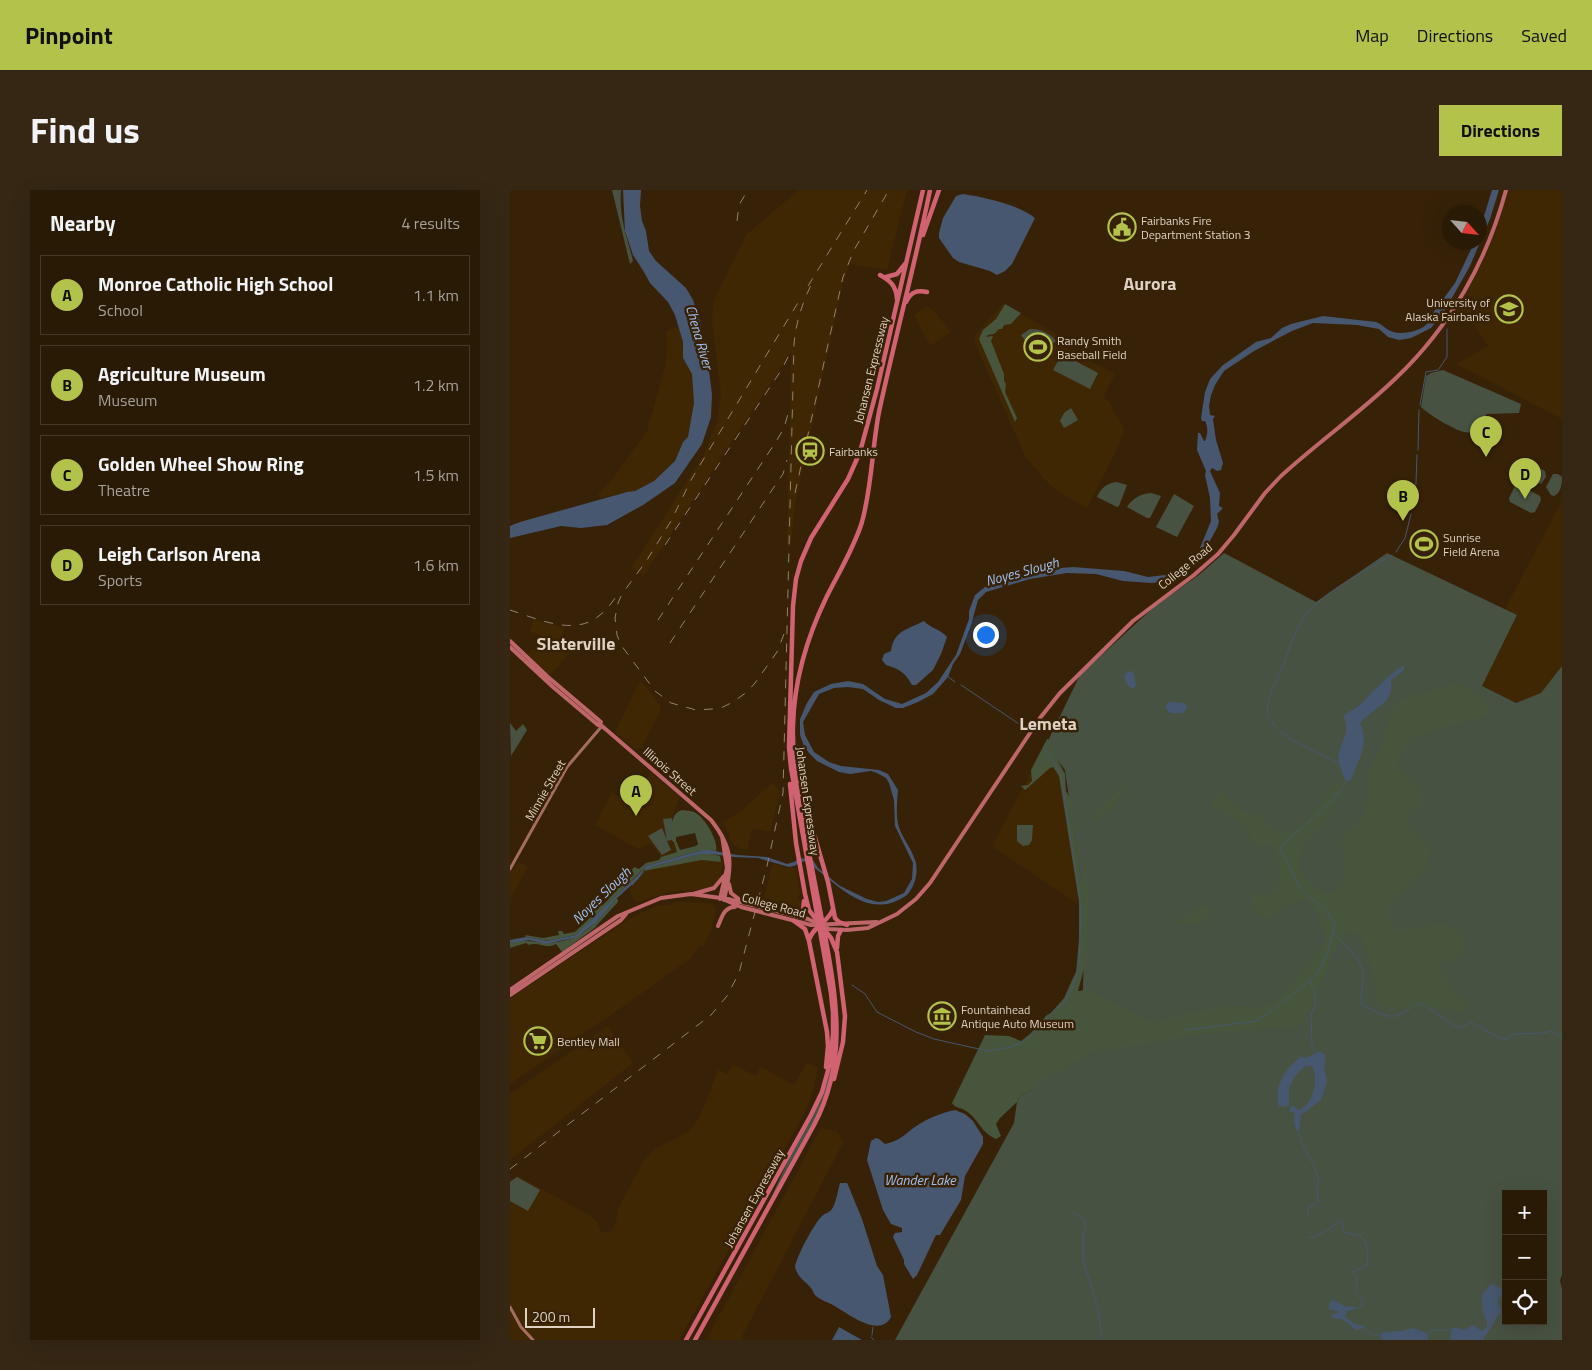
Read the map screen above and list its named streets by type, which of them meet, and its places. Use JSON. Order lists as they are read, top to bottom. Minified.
{"streets":{"highway":["Johansen Expressway"],"main road":["College Road","Illinois Street","Minnie Street"]},"crossings":[["College Road","Illinois Street"],["Illinois Street","Minnie Street"]],"districts":["Aurora","Slaterville","Lemeta"],"water":["Chena River","Noyes Slough","Wander Lake"],"places":{"public building":["Fairbanks Fire Department Station 3"],"school or university":["University of Alaska Fairbanks"],"sports":["Randy Smith Baseball Field","Sunrise Field Arena"],"station":["Fairbanks"],"museum":["Fountainhead Antique Auto Museum"],"supermarket":["Bentley Mall"]},"scale_bar":"200 m","north":"bottom right","page":{"header":"Pinpoint","nav":["Map","Directions","Saved"],"title":"Find us","buttons":"Directions","heading":["Nearby","4 results"],"list":[{"mark":"A","name":"Monroe Catholic High School","note":"School","value":"1.1 km"},{"mark":"B","name":"Agriculture Museum","note":"Museum","value":"1.2 km"},{"mark":"C","name":"Golden Wheel Show Ring","note":"Theatre","value":"1.5 km"},{"mark":"D","name":"Leigh Carlson Arena","note":"Sports","value":"1.6 km"}],"pins":["C","D","B","A"],"map_buttons":["+","−"],"scale":"200 m"}}
